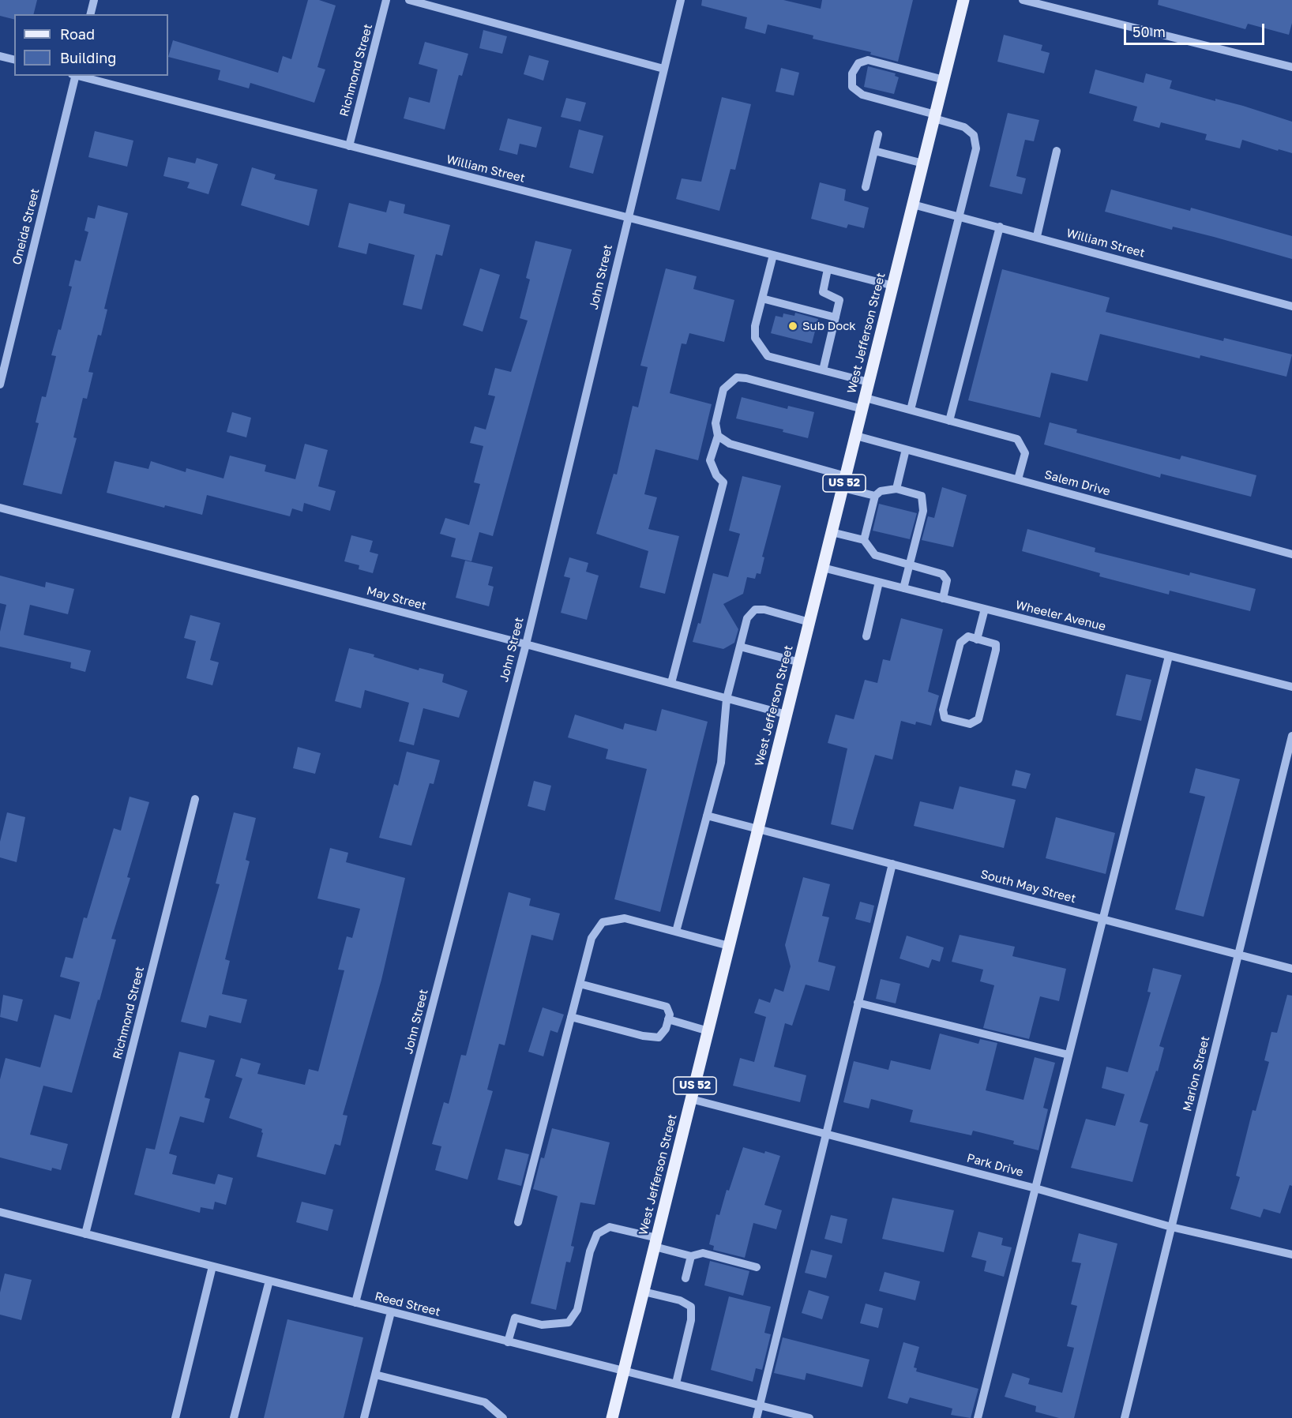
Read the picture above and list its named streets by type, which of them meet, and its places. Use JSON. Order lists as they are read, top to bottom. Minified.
{"streets":{"main road":["West Jefferson Street","US 52"],"street":["Richmond Street","William Street","Oneida Street","John Street","Salem Drive","May Street","Wheeler Avenue","South May Street","Marion Street","Park Drive","Reed Street"]},"crossings":[["Richmond Street","William Street"],["Richmond Street","Reed Street"],["William Street","John Street"],["William Street","West Jefferson Street"],["John Street","May Street"],["John Street","Reed Street"],["West Jefferson Street","Salem Drive"],["West Jefferson Street","May Street"],["West Jefferson Street","Wheeler Avenue"],["West Jefferson Street","South May Street"],["West Jefferson Street","Park Drive"],["West Jefferson Street","Reed Street"],["South May Street","Marion Street"],["Marion Street","Park Drive"]],"places":["Sub Dock"],"legend":["Road","Building"],"scale_bar":"50 m"}
